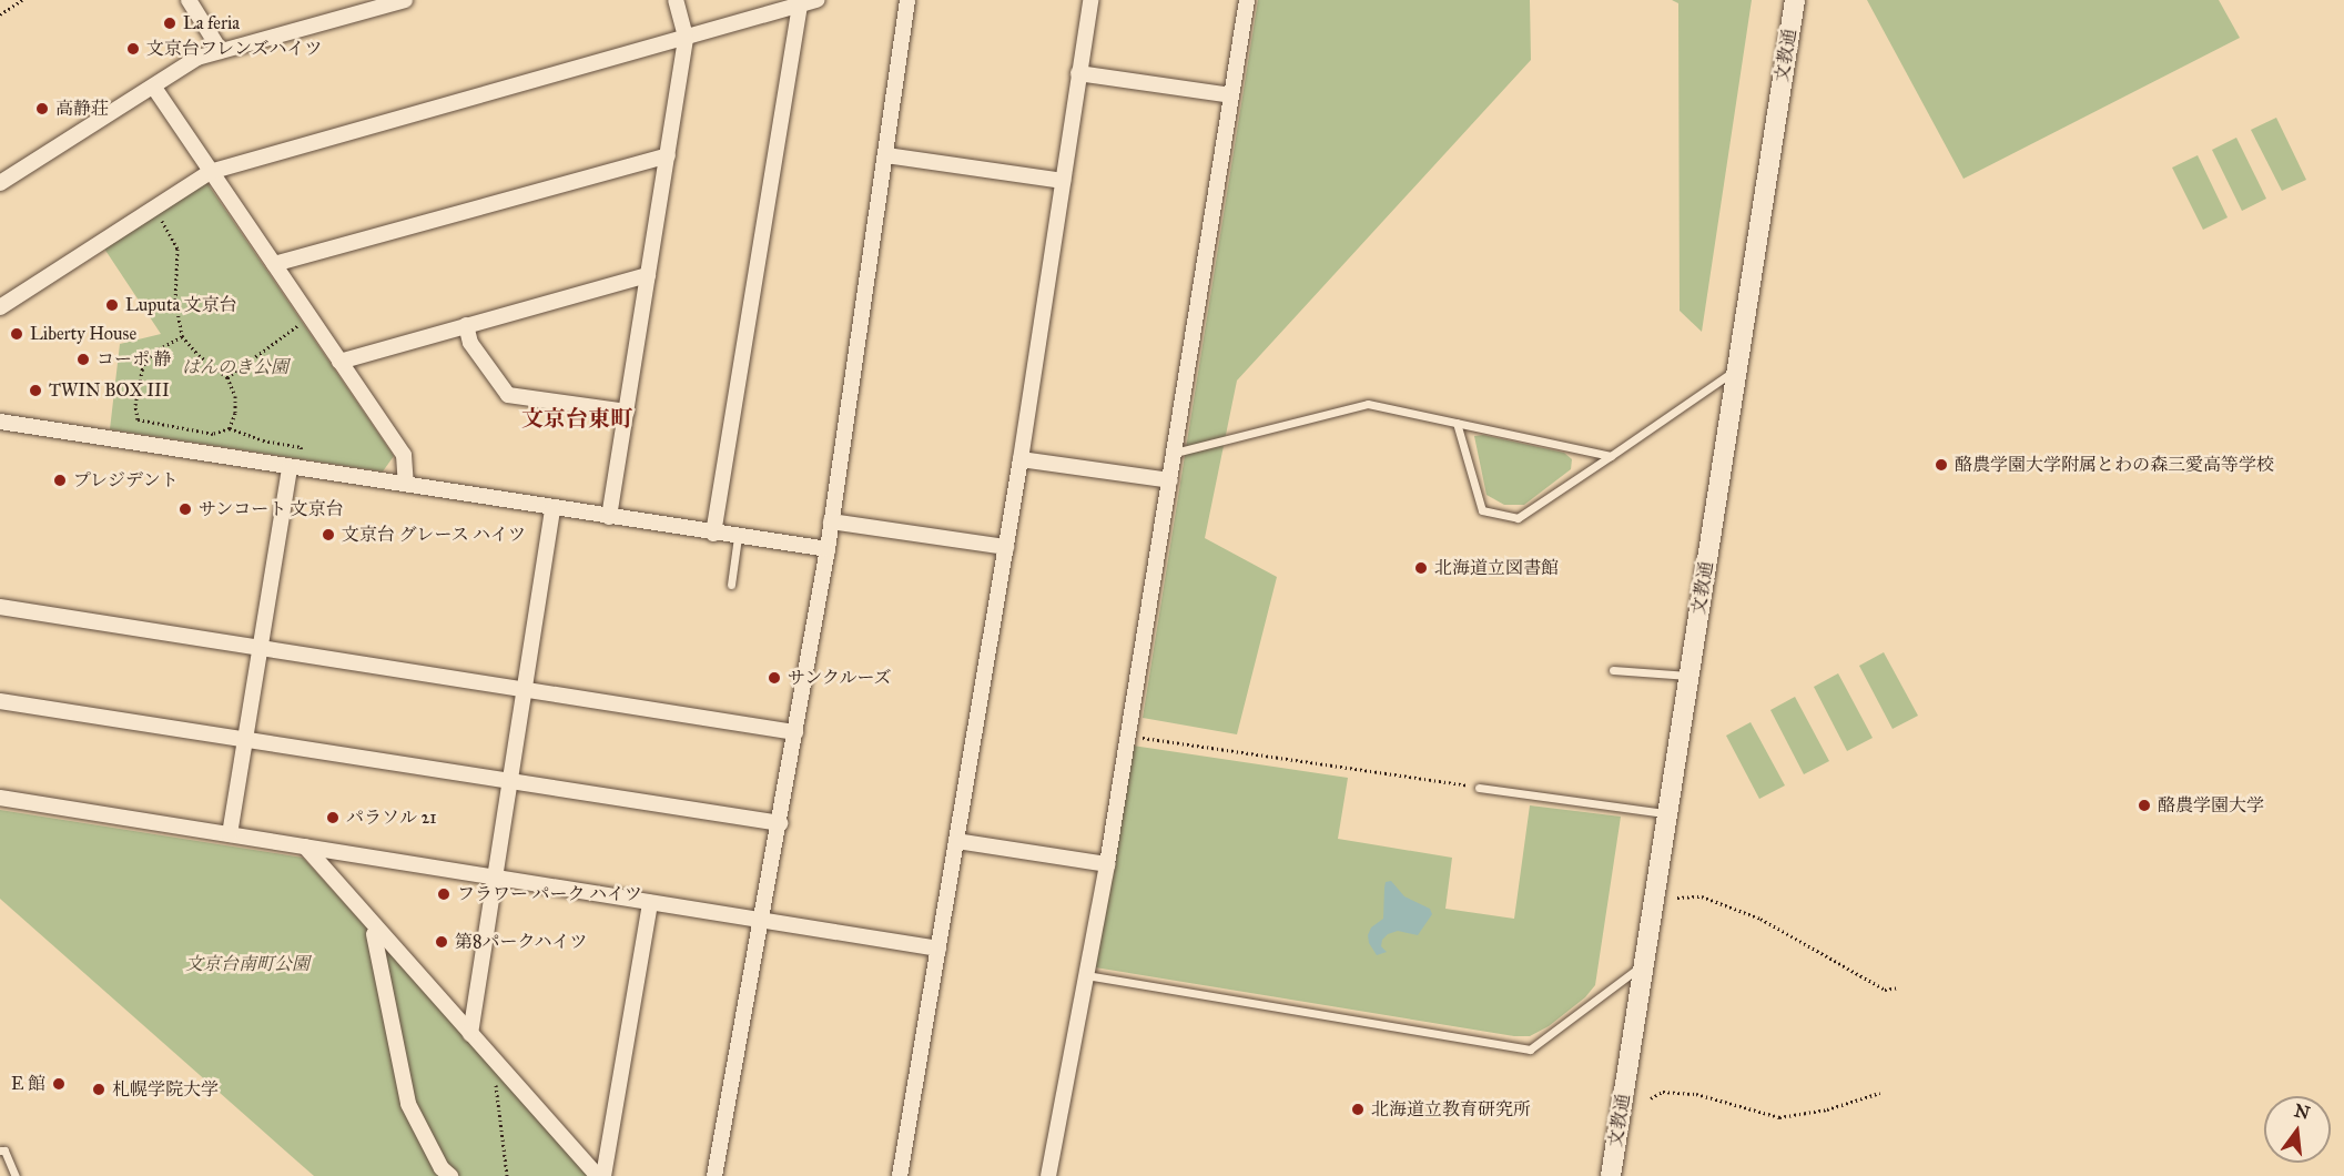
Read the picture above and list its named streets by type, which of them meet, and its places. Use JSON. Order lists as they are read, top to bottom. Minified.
{"streets":{"street":["文教通"]},"districts":["文京台東町"],"parks":["はんのき公園","文京台南町公園"],"places":["La feria","文京台フレンズハイツ","高静荘","Luputa 文京台","Liberty House","コーポ 静","TWIN BOX III","酪農学園大学附属とわの森三愛高等学校","プレジデント","サンコート 文京台","文京台 グレース ハイツ","北海道立図書館","サンクルーズ","酪農学園大学","パラソル 21","フラワー パーク ハイツ","第8パークハイツ","E 館","札幌学院大学","北海道立教育研究所"],"north":"top"}
